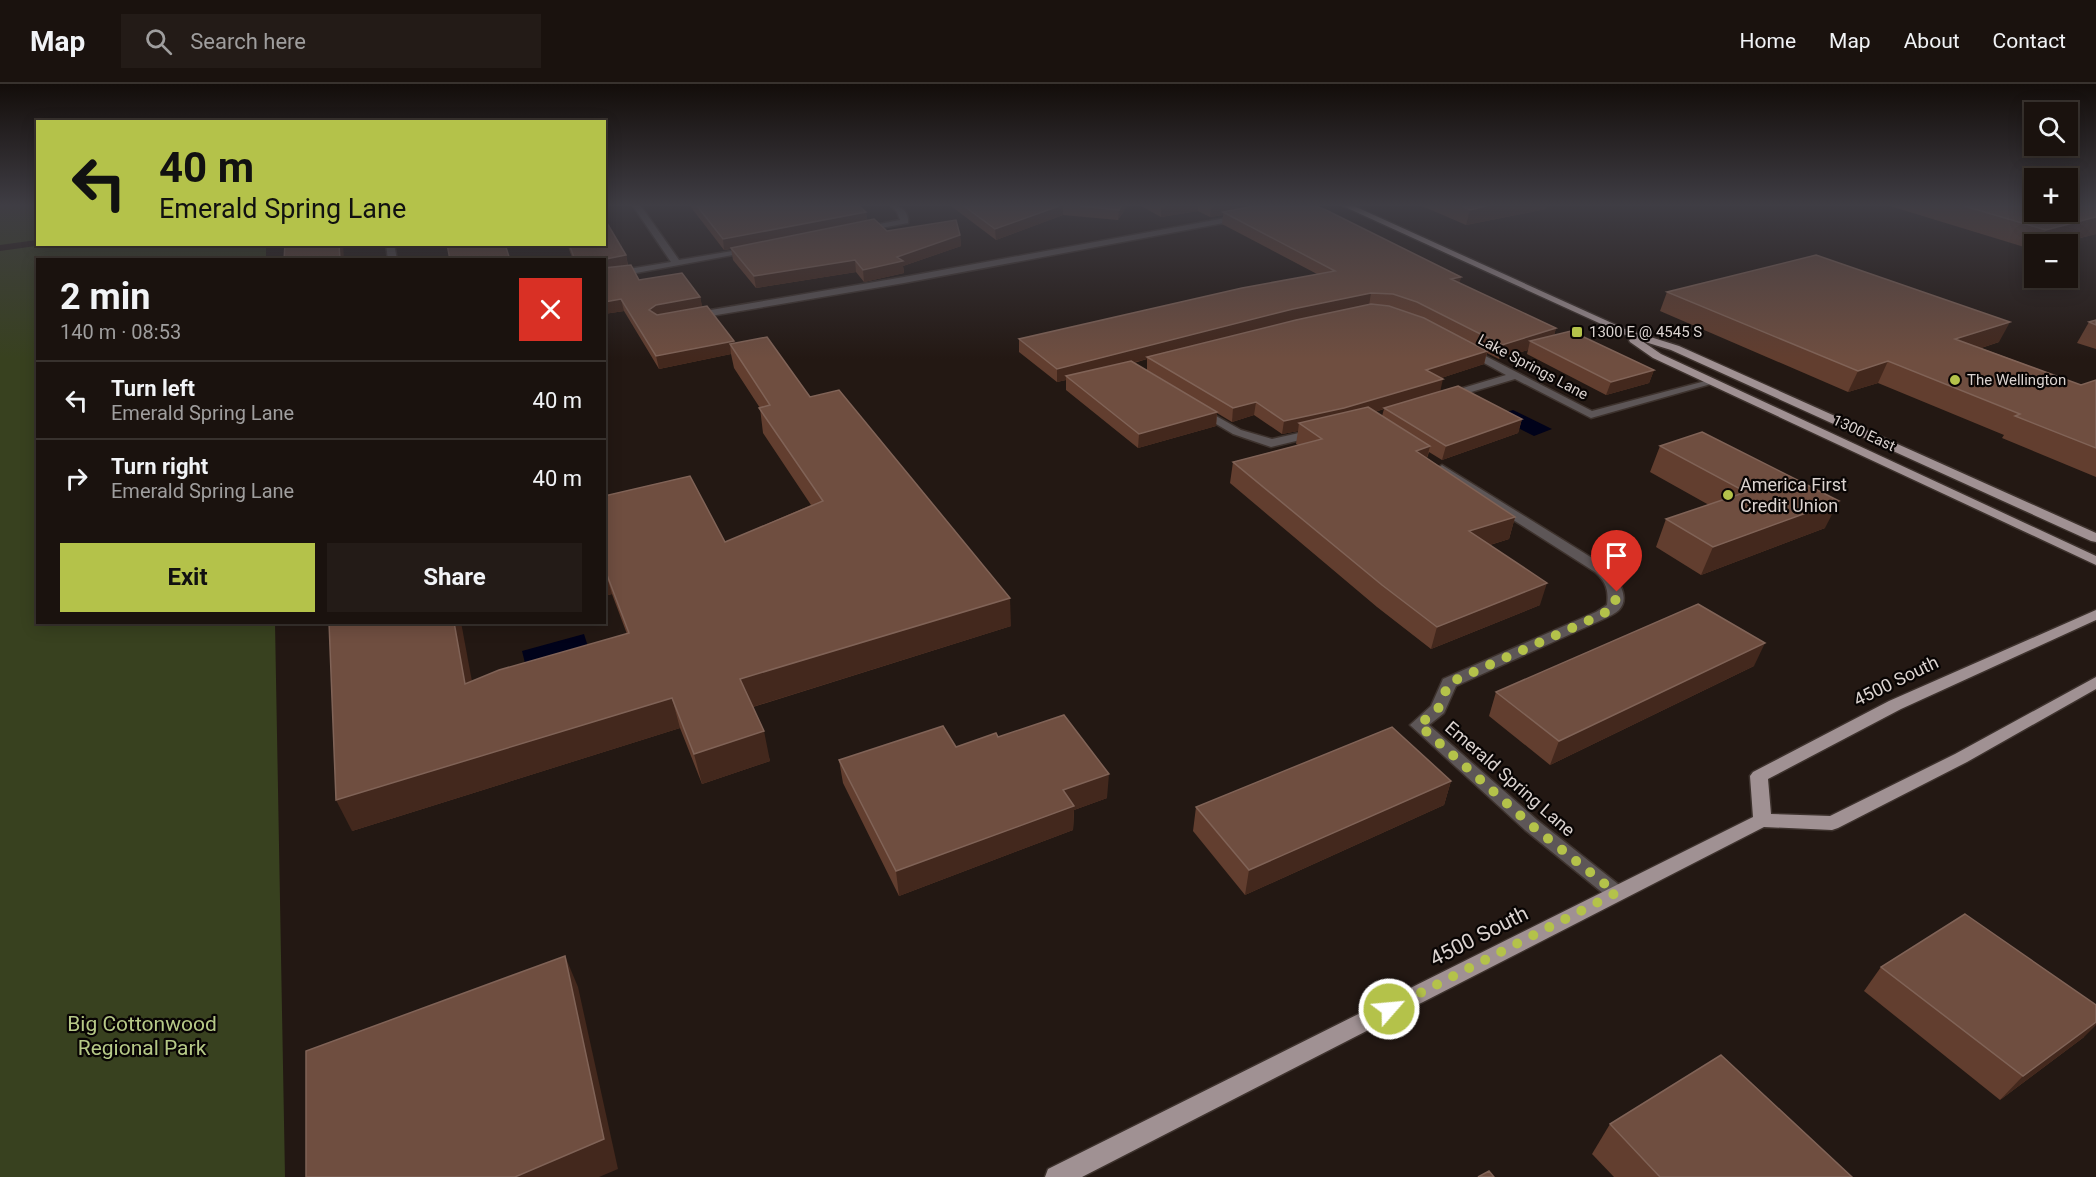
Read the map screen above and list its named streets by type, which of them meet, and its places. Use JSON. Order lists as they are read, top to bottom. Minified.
{"streets":{"main road":["1300 East","4500 South"],"street":["Lake Springs Lane","Emerald Spring Lane"]},"crossings":[["Lake Springs Lane","1300 East"],["4500 South","Emerald Spring Lane"]],"parks":["Big Cottonwood Regional Park"],"places":{"transit":["1300 E @ 4545 S"],"other":["The Wellington","America First Credit Union"]},"page":{"header":"Map","search":"Search here","nav":["Home","Map","About","Contact"],"map_buttons":["+","−"],"turn":["40 m","Emerald Spring Lane"],"heading":["2 min","140 m · 08:53"],"list":[{"name":"Turn left","note":"Emerald Spring Lane","value":"40 m"},{"name":"Turn right","note":"Emerald Spring Lane","value":"40 m"}],"buttons":["Exit","Share"]}}
